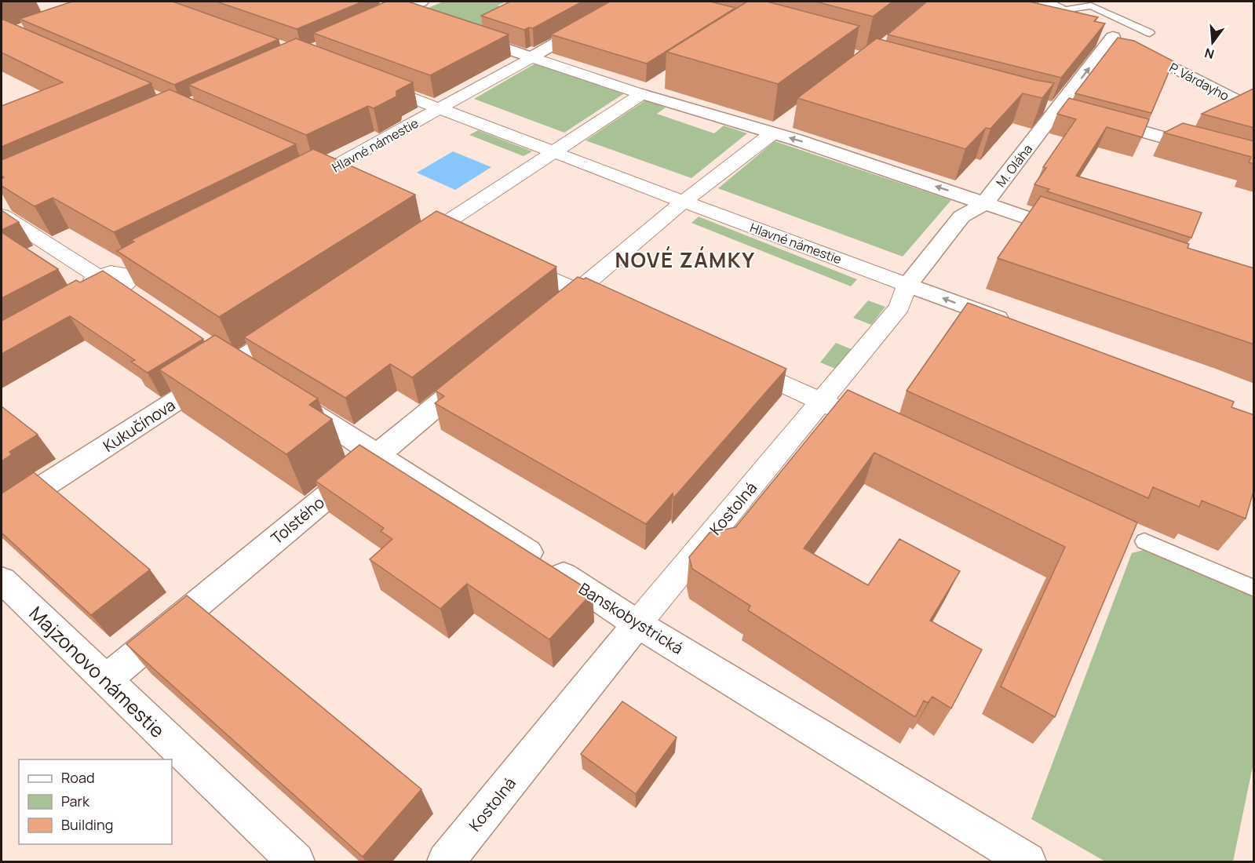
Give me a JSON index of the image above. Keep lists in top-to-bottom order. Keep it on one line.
{"streets":{"street":["P. Várdayho","Hlavné námestie","M. Oláha","Kukučínova","Kostolná","Tolstého","Banskobystrická","Majzonovo námestie"]},"crossings":[["P. Várdayho","M. Oláha"],["Hlavné námestie","M. Oláha"],["Hlavné námestie","Kostolná"],["M. Oláha","Kostolná"],["Kostolná","Banskobystrická"],["Tolstého","Banskobystrická"],["Tolstého","Majzonovo námestie"]],"districts":["NOVÉ ZÁMKY"],"legend":["Road","Park","Building"],"north":"bottom"}
